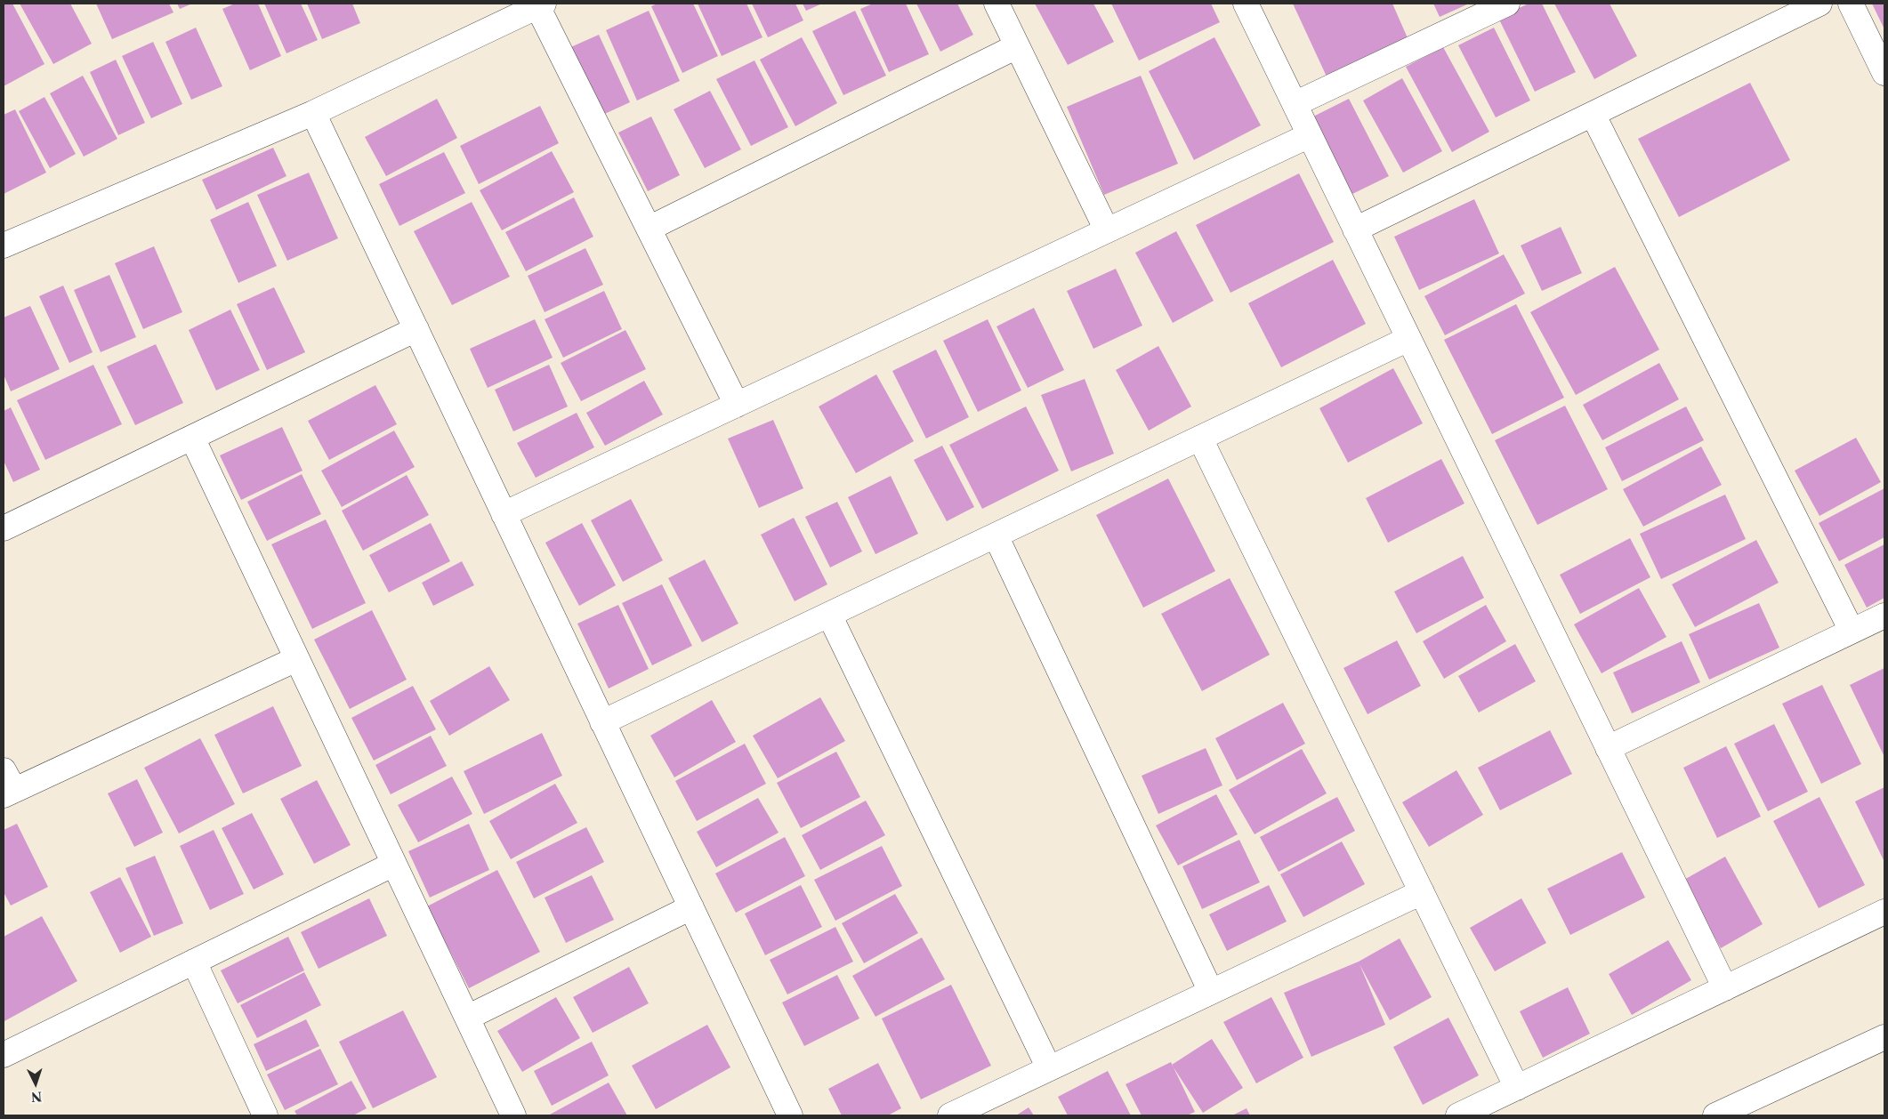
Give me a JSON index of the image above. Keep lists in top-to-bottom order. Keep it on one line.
{"north":"bottom"}
